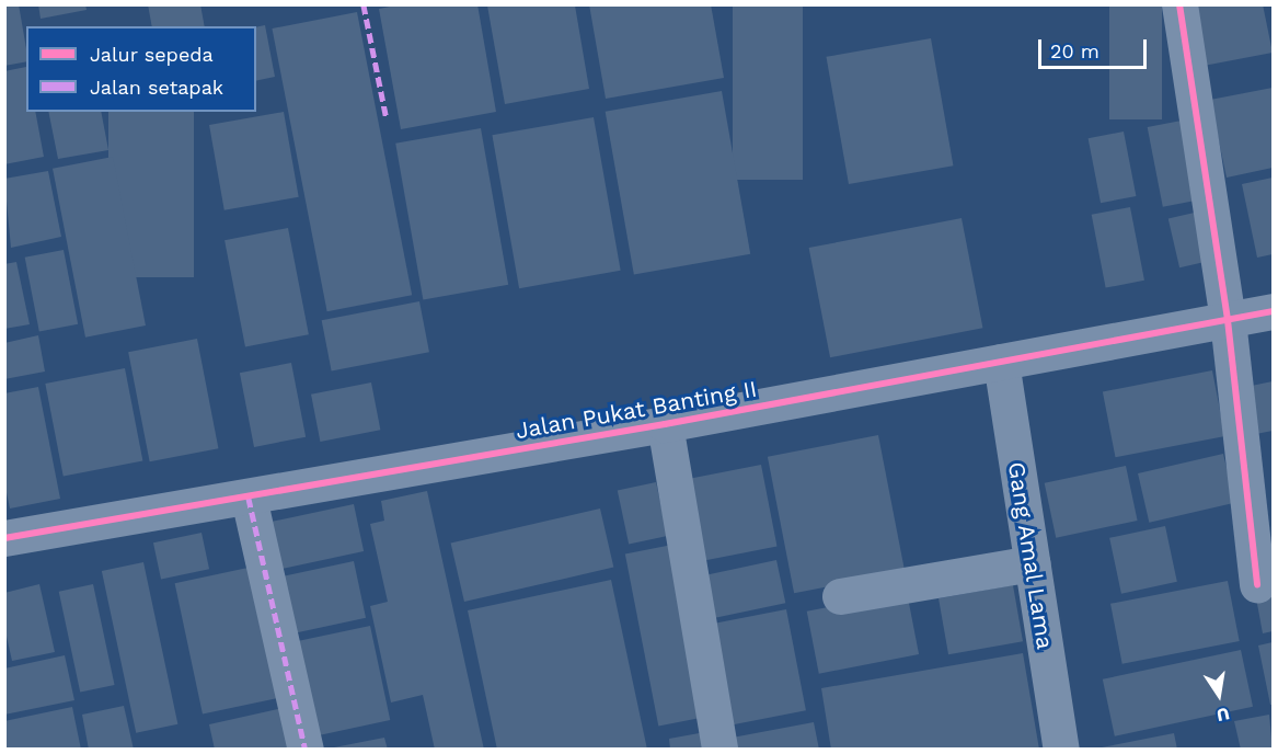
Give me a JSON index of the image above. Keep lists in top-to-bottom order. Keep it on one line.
{"streets":{"street":["Jalan Pukat Banting II","Gang Amal Lama"]},"crossings":[["Jalan Pukat Banting II","Gang Amal Lama"]],"legend":["Jalur sepeda","Jalan setapak"],"scale_bar":"20 m","north":"bottom"}
